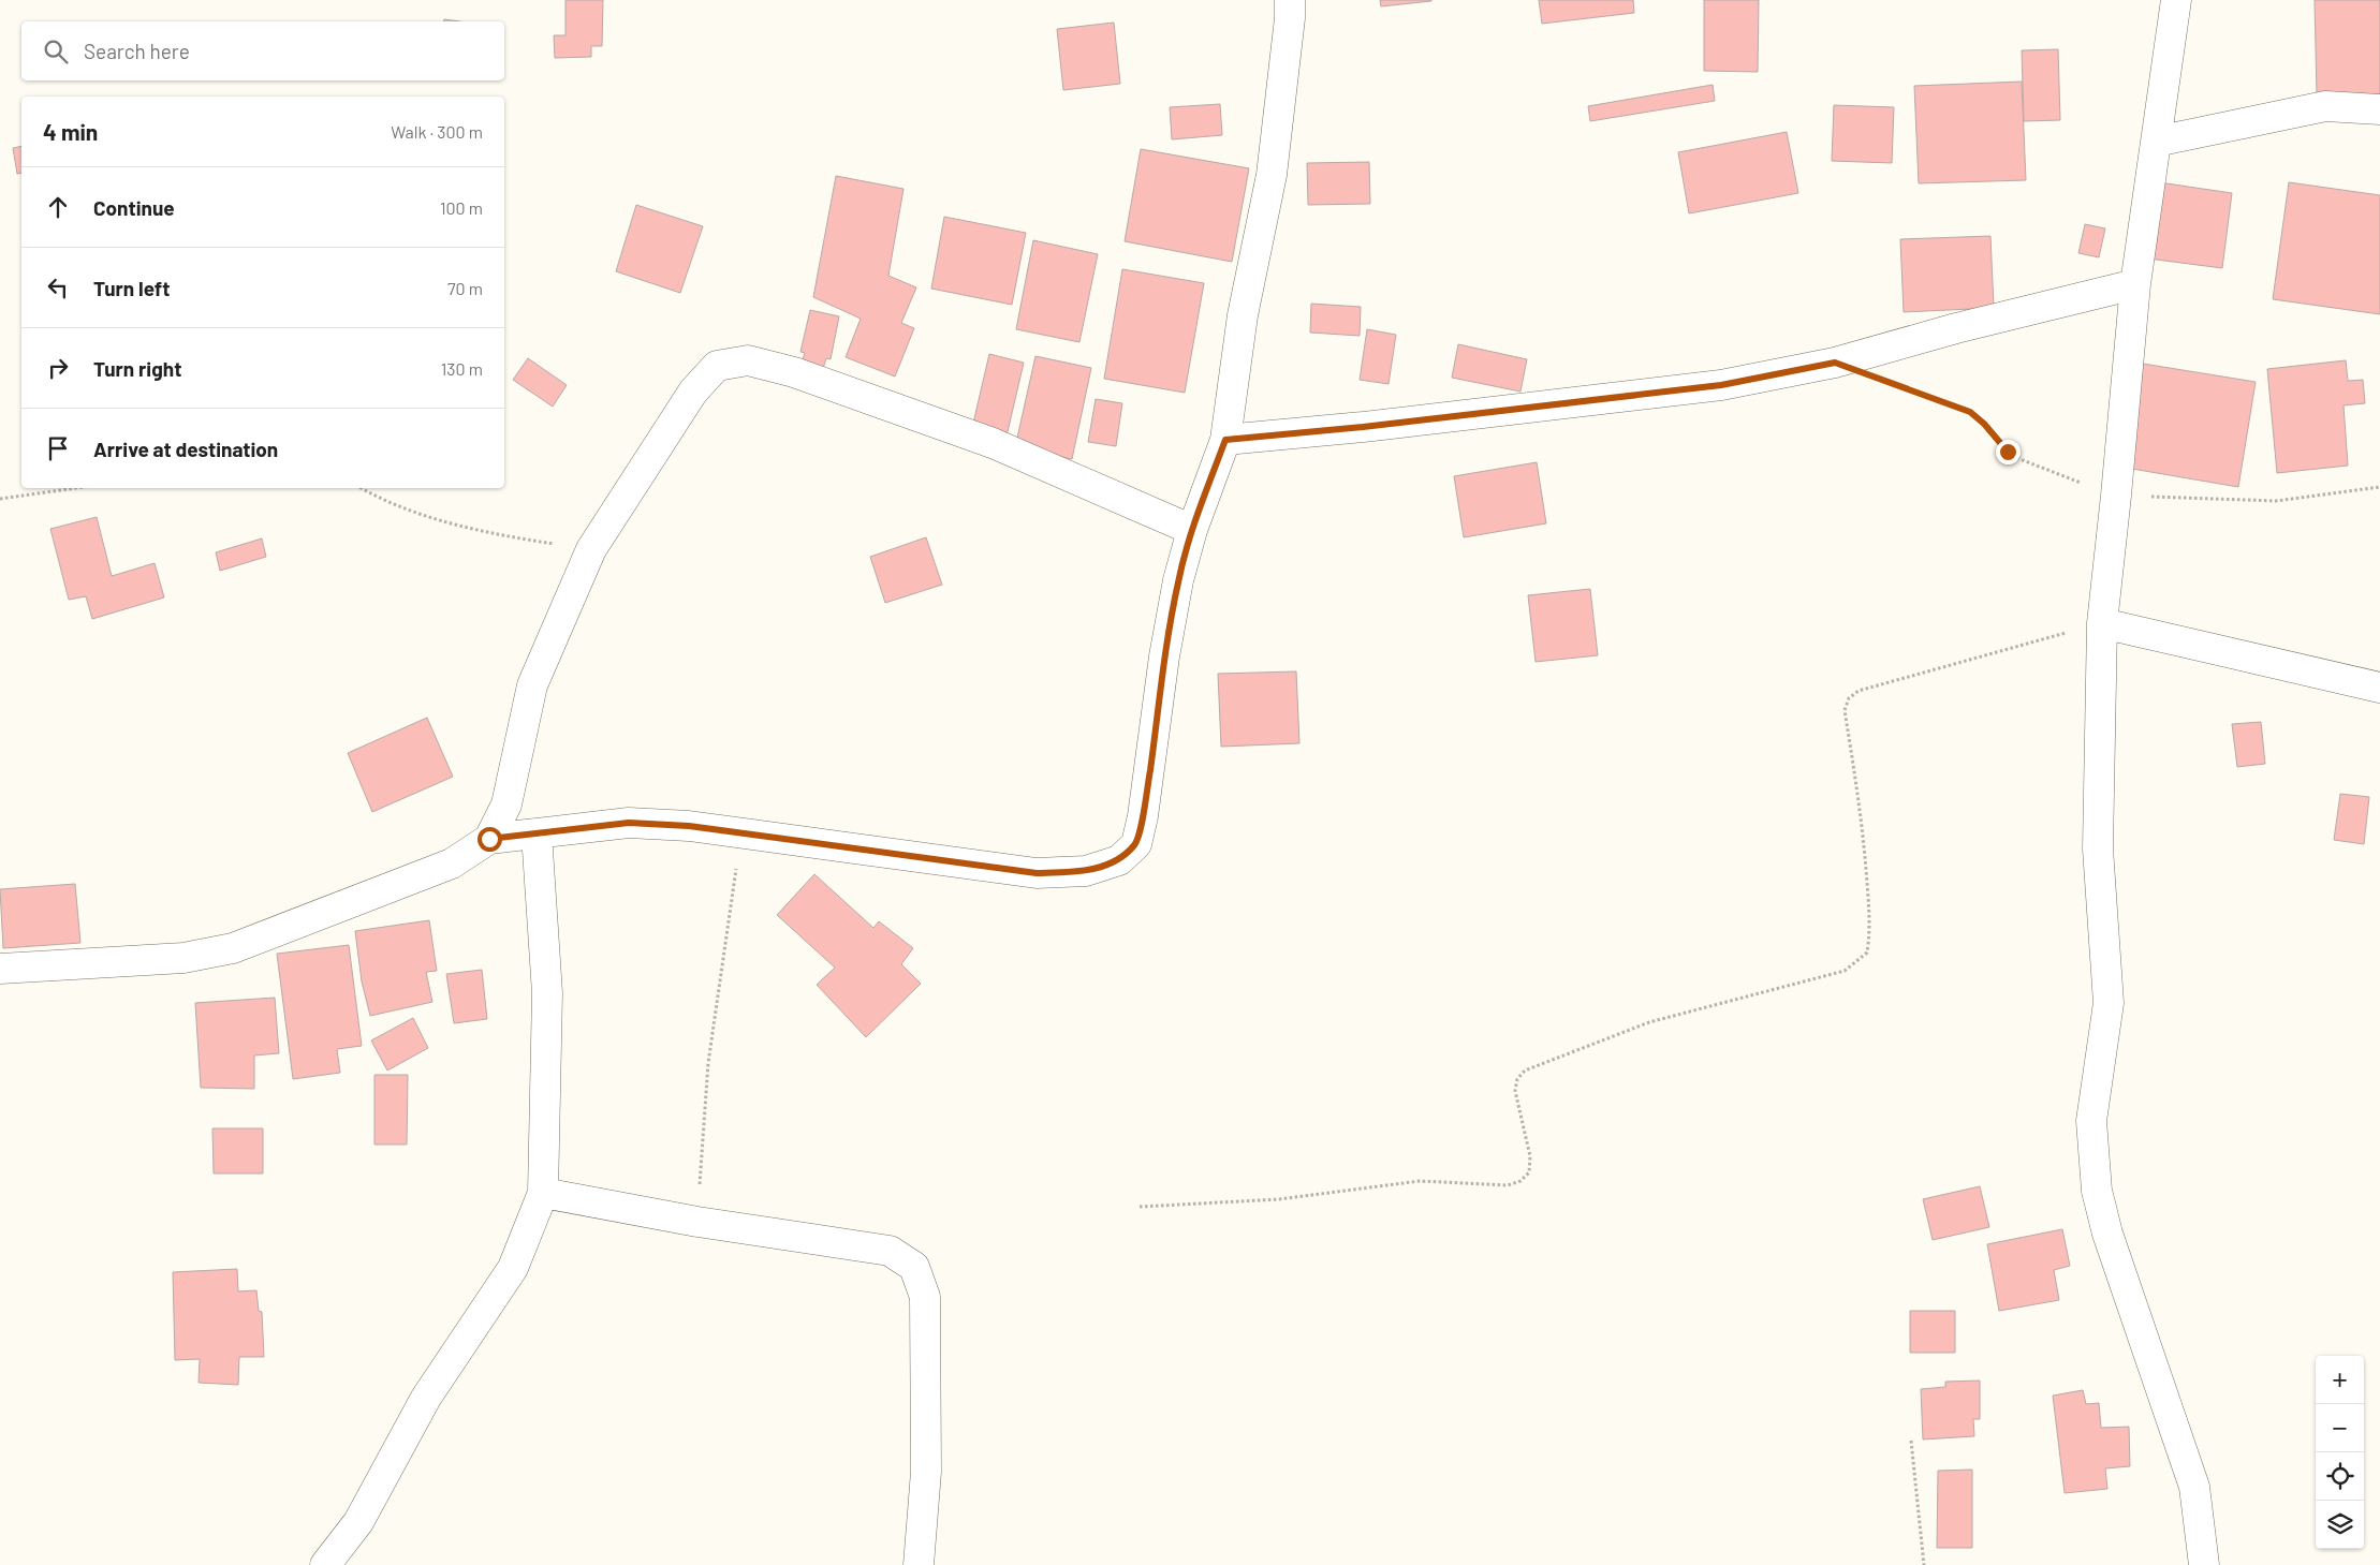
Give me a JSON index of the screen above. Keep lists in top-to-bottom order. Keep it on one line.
{"page":{"search":"Search here","heading":["4 min","Walk · 300 m"],"list":[["Continue","100 m"],["Turn left","70 m"],["Turn right","130 m"],"Arrive at destination"],"map_buttons":["+","−"]}}
